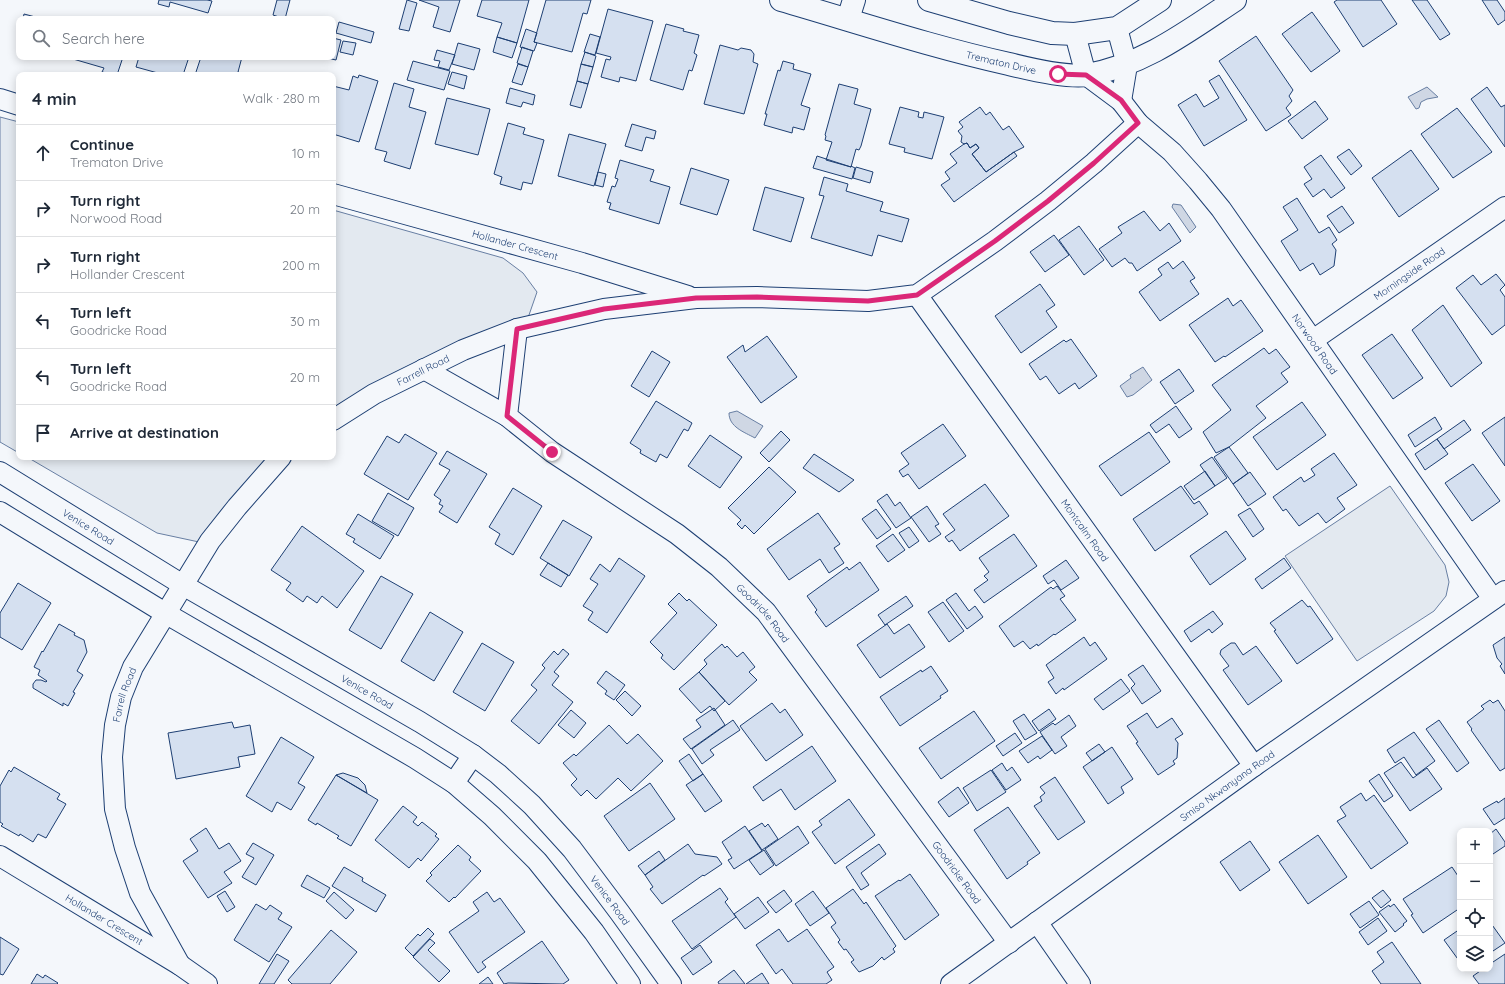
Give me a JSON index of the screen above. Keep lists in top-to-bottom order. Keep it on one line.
{"streets":{"street":["Trematon Drive","Hollander Crescent","Morningside Road","Norwood Road","Farrell Road","Venice Road","Montcalm Road","Goodricke Road","Smiso Nkwanyana Road"]},"crossings":[["Trematon Drive","Norwood Road"],["Hollander Crescent","Norwood Road"],["Hollander Crescent","Farrell Road"],["Hollander Crescent","Montcalm Road"],["Morningside Road","Norwood Road"],["Norwood Road","Smiso Nkwanyana Road"],["Farrell Road","Venice Road"],["Farrell Road","Goodricke Road"],["Montcalm Road","Smiso Nkwanyana Road"],["Goodricke Road","Smiso Nkwanyana Road"]],"page":{"search":"Search here","heading":["4 min","Walk · 280 m"],"list":[["Continue","Trematon Drive","10 m"],["Turn right","Norwood Road","20 m"],["Turn right","Hollander Crescent","200 m"],["Turn left","Goodricke Road","30 m"],["Turn left","Goodricke Road","20 m"],"Arrive at destination"],"map_buttons":["+","−"]}}
